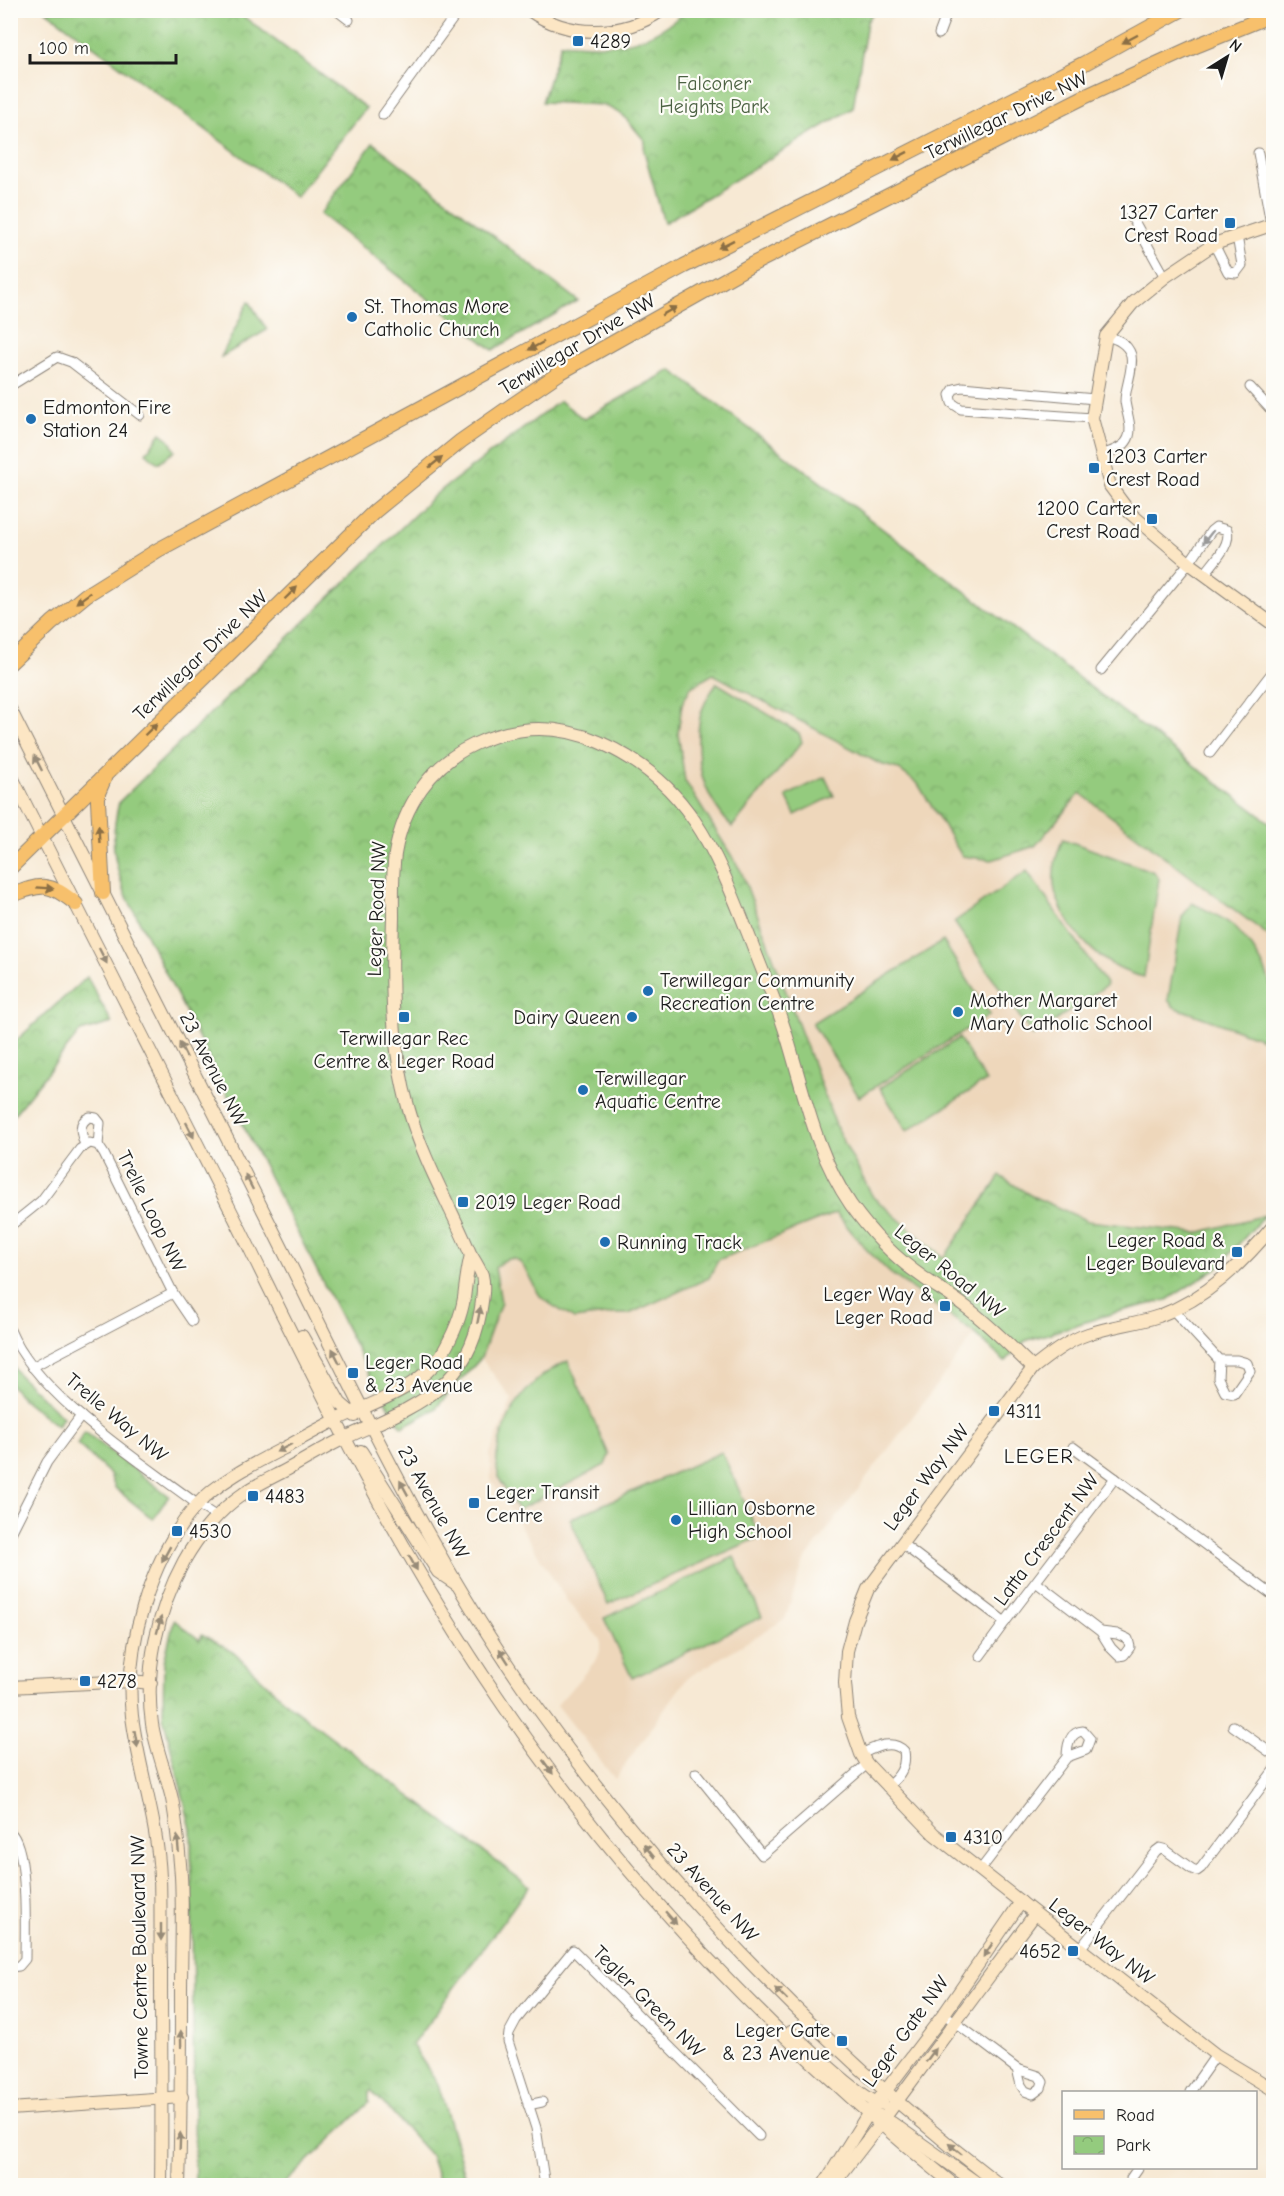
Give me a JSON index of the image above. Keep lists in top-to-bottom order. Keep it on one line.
{"streets":{"main road":["Terwillegar Drive NW"],"street":["Leger Road NW","23 Avenue NW","Trelle Loop NW","Trelle Way NW","Leger Way NW","Latta Crescent NW","Towne Centre Boulevard NW","Tegler Green NW","Leger Gate NW"]},"crossings":[["Terwillegar Drive NW","23 Avenue NW"],["Leger Road NW","23 Avenue NW"],["Leger Road NW","Leger Way NW"],["Leger Road NW","Towne Centre Boulevard NW"],["23 Avenue NW","Towne Centre Boulevard NW"],["23 Avenue NW","Leger Gate NW"],["Trelle Loop NW","Trelle Way NW"],["Trelle Way NW","Towne Centre Boulevard NW"],["Leger Way NW","Latta Crescent NW"],["Leger Way NW","Leger Gate NW"]],"districts":["LEGER"],"parks":["Falconer Heights Park"],"places":{"transit":["4289","1327 Carter Crest Road","1203 Carter Crest Road","1200 Carter Crest Road","Terwillegar Rec Centre & Leger Road","2019 Leger Road","Leger Road & Leger Boulevard","Leger Way & Leger Road","Leger Road & 23 Avenue","4311","4483","Leger Transit Centre","4530","4278","4310","4652","Leger Gate & 23 Avenue"],"other":["St. Thomas More Catholic Church","Edmonton Fire Station 24","Terwillegar Community Recreation Centre","Mother Margaret Mary Catholic School","Dairy Queen","Terwillegar Aquatic Centre","Running Track","Lillian Osborne High School"]},"legend":["Road","Park"],"scale_bar":"100 m","north":"top right"}
